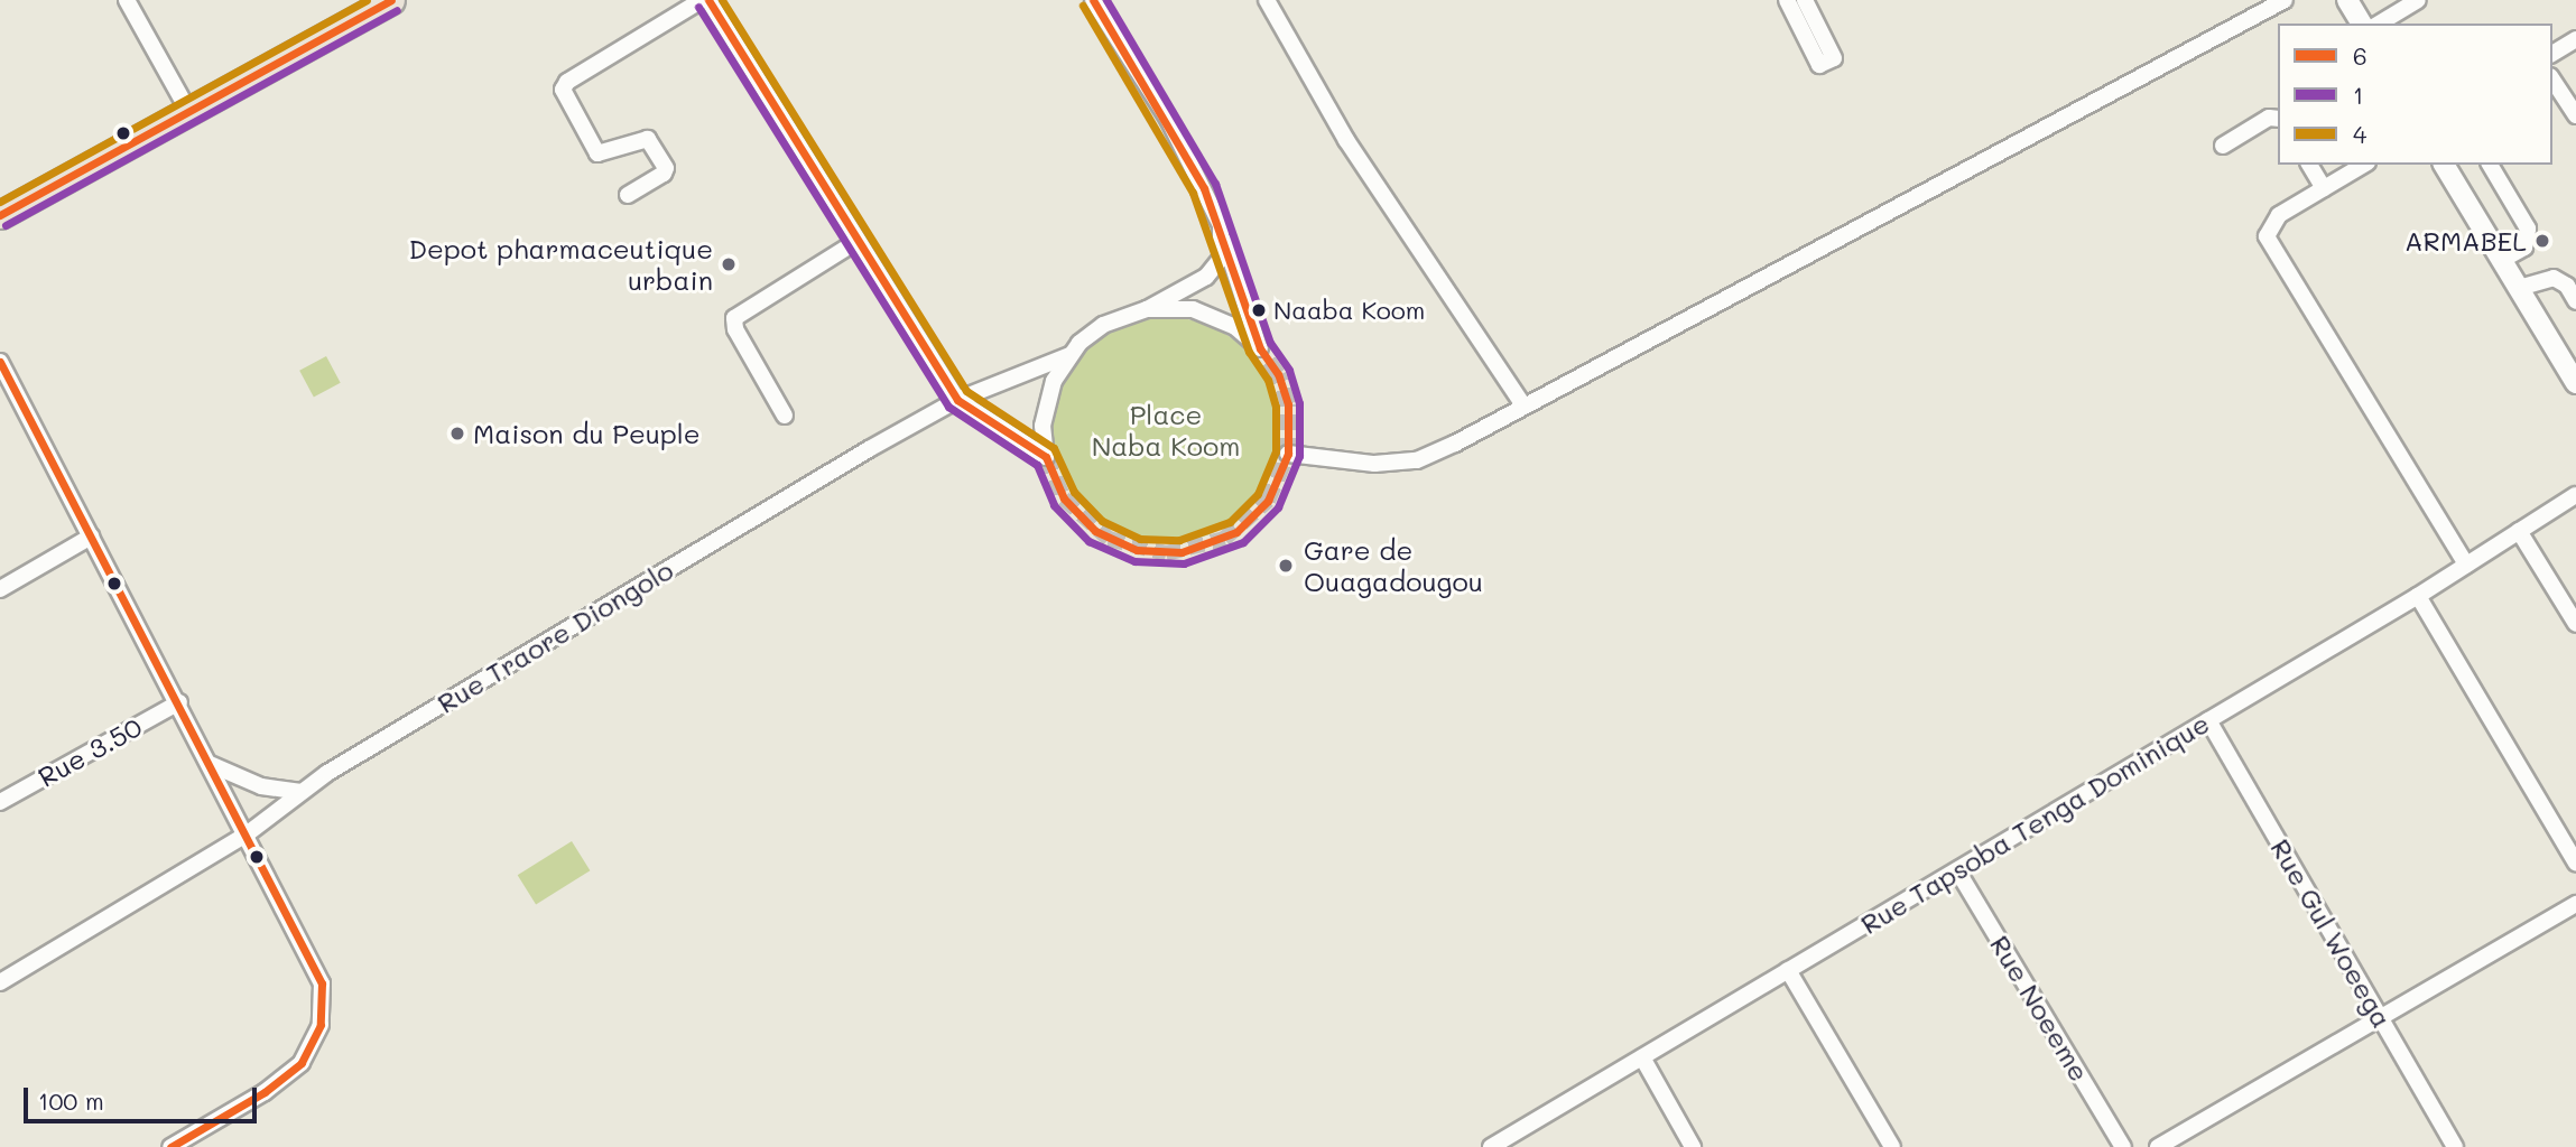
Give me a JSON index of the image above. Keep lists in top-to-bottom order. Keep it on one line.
{"streets":{"street":["Rue Traore Diongolo","Rue 3.50","Rue Tapsoba Tenga Dominique","Rue Gul Woeega","Rue Noeeme"]},"crossings":[["Rue Tapsoba Tenga Dominique","Rue Gul Woeega"],["Rue Tapsoba Tenga Dominique","Rue Noeeme"]],"parks":["Place Naba Koom"],"places":["ARMABEL","Depot pharmaceutique urbain","Naaba Koom","Maison du Peuple","Gare de Ouagadougou"],"lines":["transit line 6","transit line 1","transit line 4"],"legend":["6","1","4"],"scale_bar":"100 m"}
